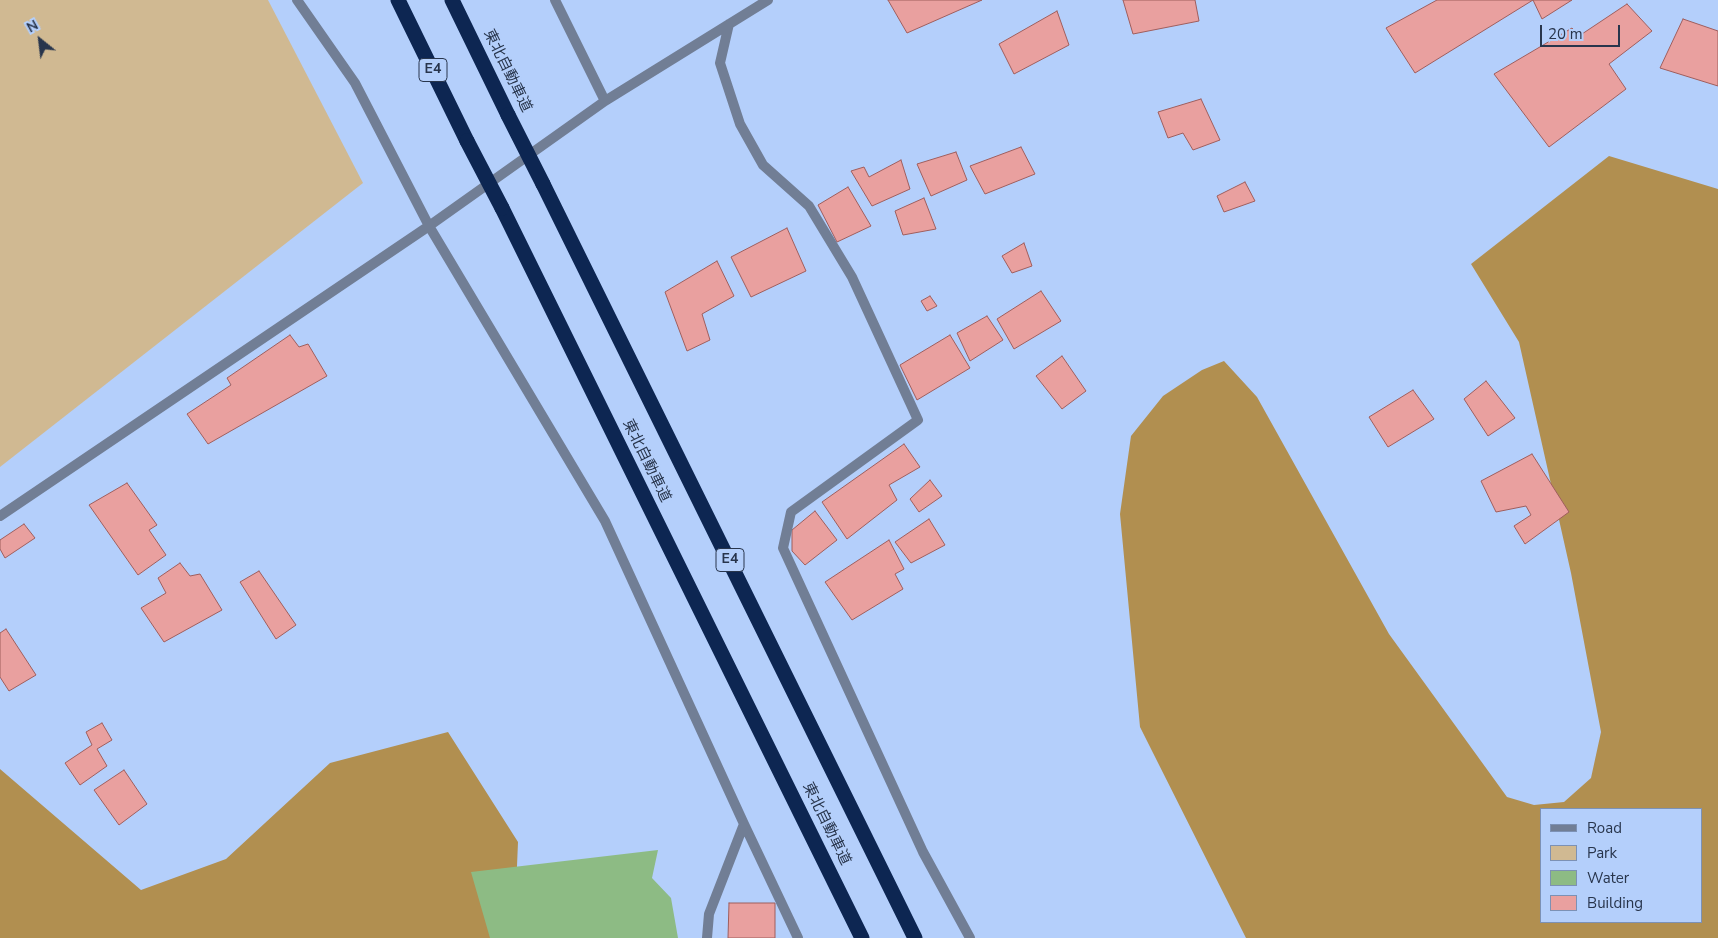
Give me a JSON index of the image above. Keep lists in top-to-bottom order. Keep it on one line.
{"streets":{"highway":["E4","東北自動車道"]},"legend":["Road","Park","Water","Building"],"scale_bar":"20 m","north":"top left"}
